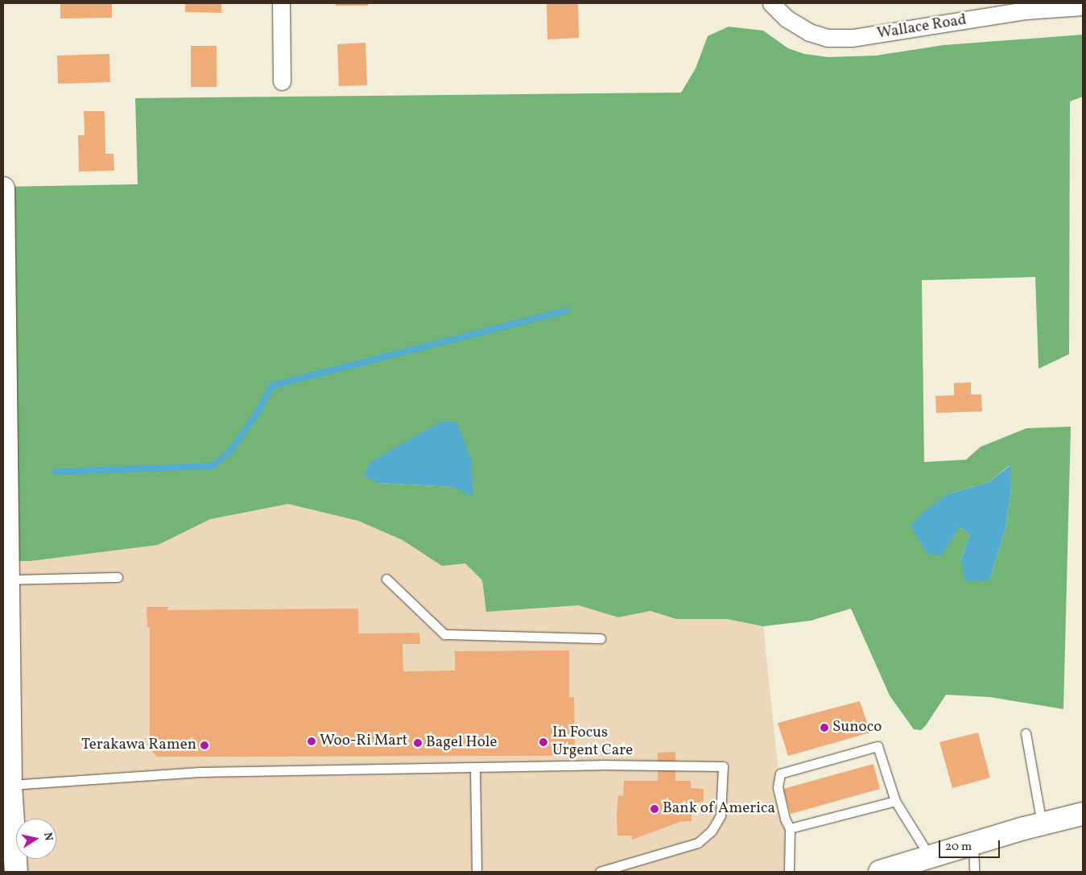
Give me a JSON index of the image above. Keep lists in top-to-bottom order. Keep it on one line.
{"streets":{"street":["Wallace Road"]},"places":["Sunoco","Woo-Ri Mart","In Focus Urgent Care","Bagel Hole","Terakawa Ramen","Bank of America"],"scale_bar":"20 m","north":"right"}
